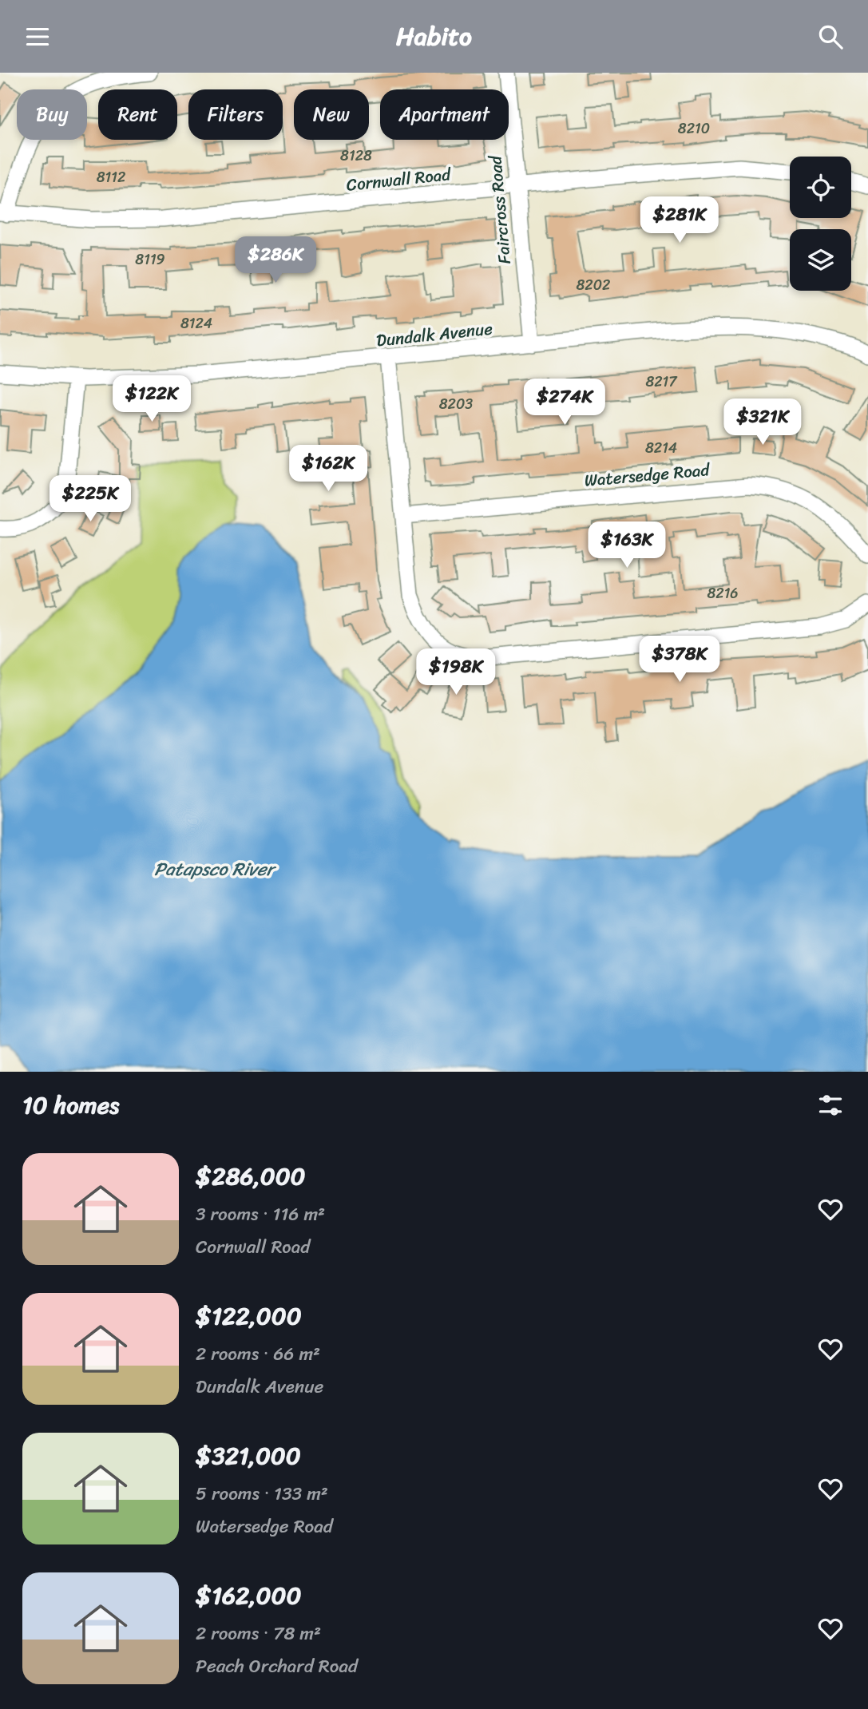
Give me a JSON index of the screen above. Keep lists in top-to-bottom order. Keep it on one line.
{"streets":{"street":["Cornwall Road","Faircross Road","Dundalk Avenue","Watersedge Road"]},"crossings":[["Cornwall Road","Faircross Road"],["Faircross Road","Dundalk Avenue"]],"water":["Patapsco River"],"house_numbers":["8210","8128","8112","8119","8202","8124","8217","8203","8214","8216"],"page":{"header":"Habito","chip":["Buy","Rent","Filters","New","Apartment"],"price":["$281K","$286K","$122K","$274K","$321K","$162K","$225K","$163K","$378K","$198K"],"heading":"10 homes","list":[{"name":"$286,000","note":"3 rooms · 116 m² · Cornwall Road"},{"name":"$122,000","note":"2 rooms · 66 m² · Dundalk Avenue"},{"name":"$321,000","note":"5 rooms · 133 m² · Watersedge Road"},{"name":"$162,000","note":"2 rooms · 78 m² · Peach Orchard Road"}]}}
